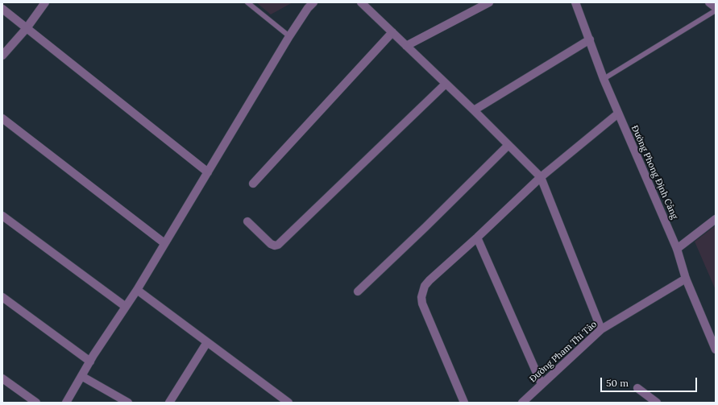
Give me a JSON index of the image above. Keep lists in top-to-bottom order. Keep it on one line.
{"streets":{"street":["Đường Phong Định Cảng","Đường Pham Thi Tảo"]},"crossings":[["Đường Phong Định Cảng","Đường Pham Thi Tảo"]],"scale_bar":"50 m"}
